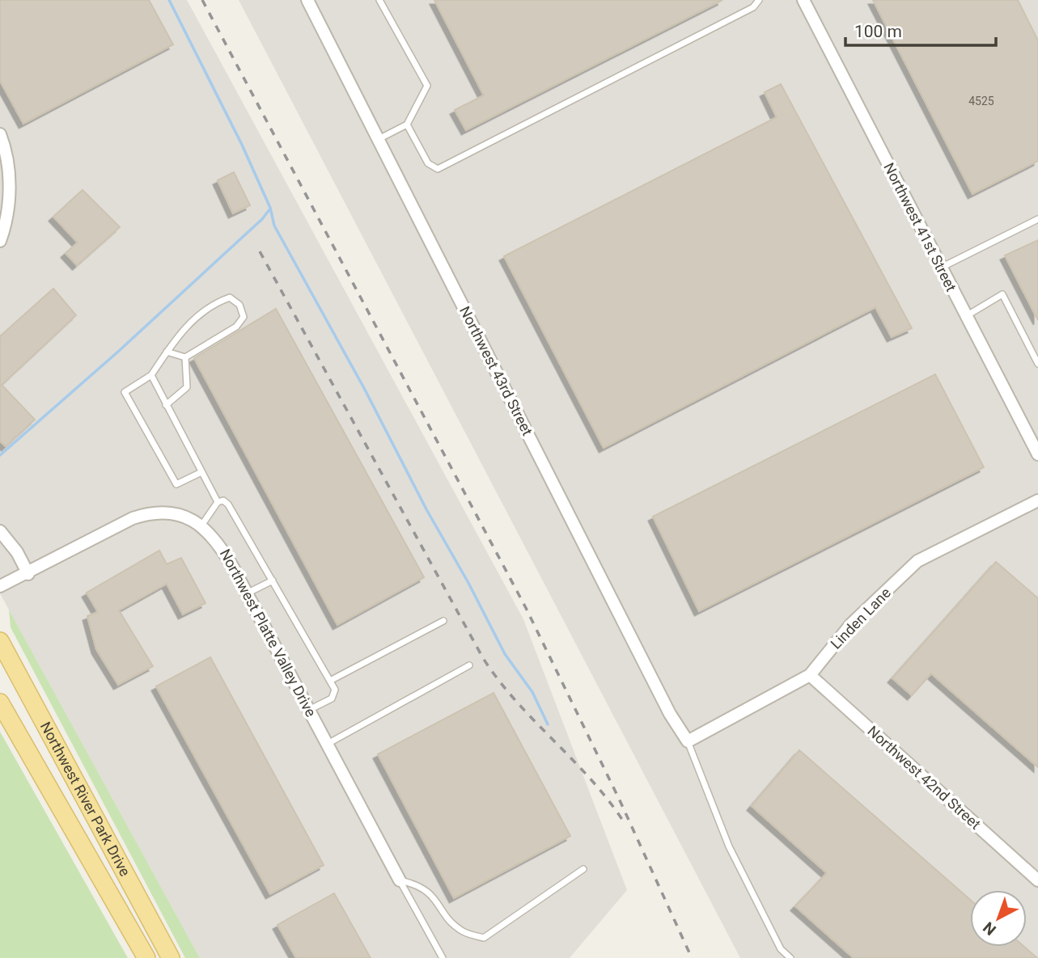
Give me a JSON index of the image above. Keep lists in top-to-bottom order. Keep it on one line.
{"streets":{"main road":["Northwest River Park Drive"],"street":["Northwest 41st Street","Northwest 43rd Street","Linden Lane","Northwest Platte Valley Drive","Northwest 42nd Street"]},"crossings":[["Northwest 43rd Street","Linden Lane"],["Linden Lane","Northwest 42nd Street"]],"house_numbers":["4525"],"scale_bar":"100 m","north":"bottom left"}
